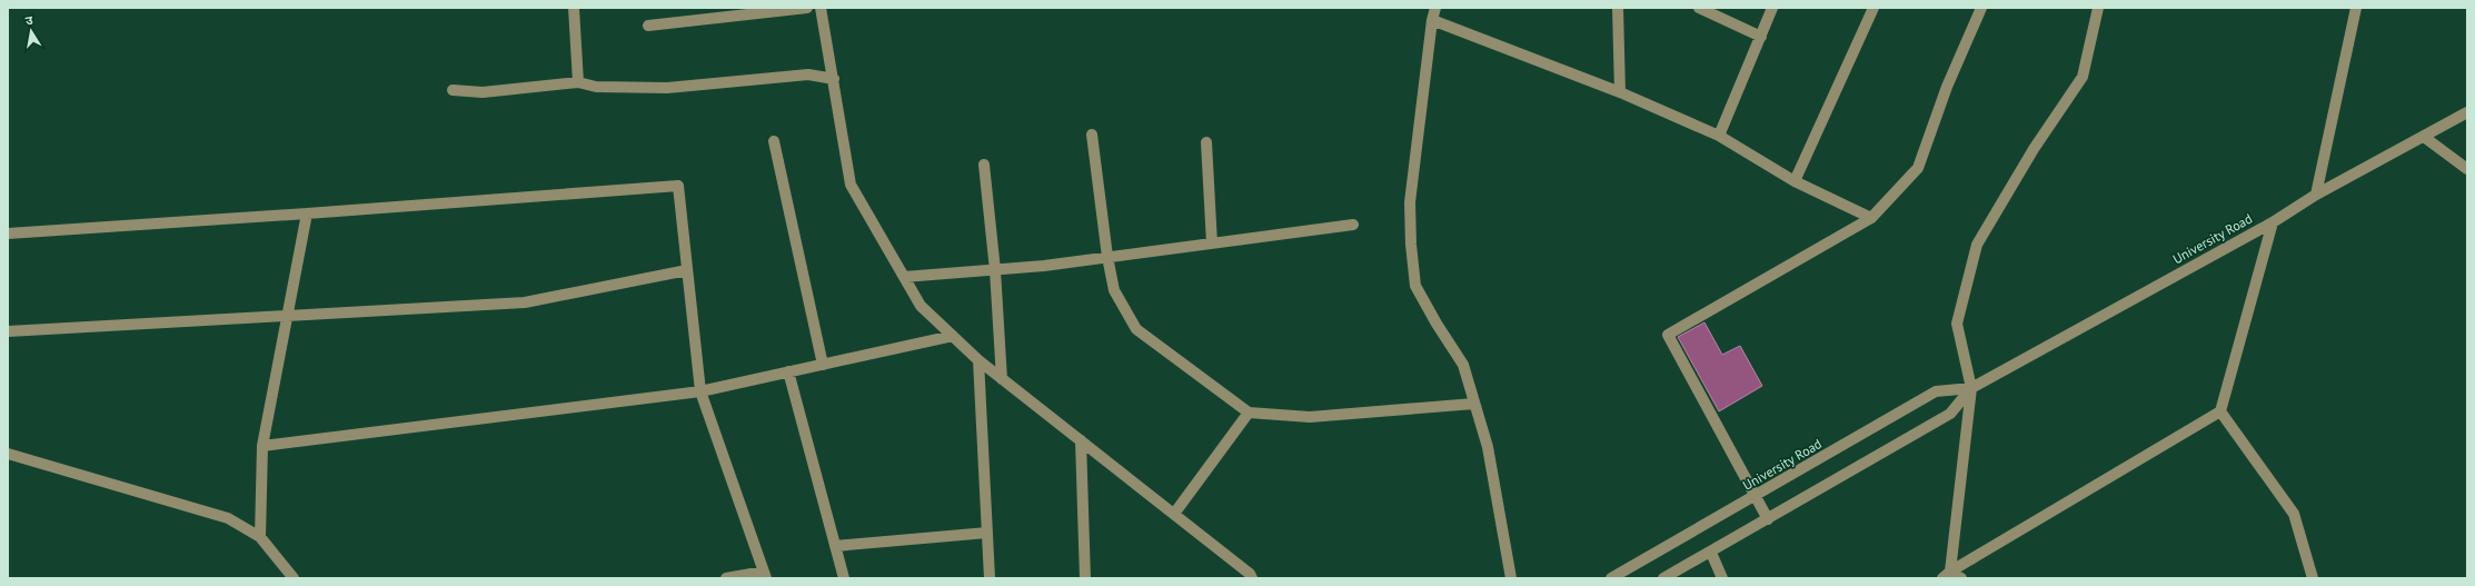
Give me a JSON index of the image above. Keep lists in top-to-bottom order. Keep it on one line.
{"streets":{"street":["University Road"]},"north":"top"}
